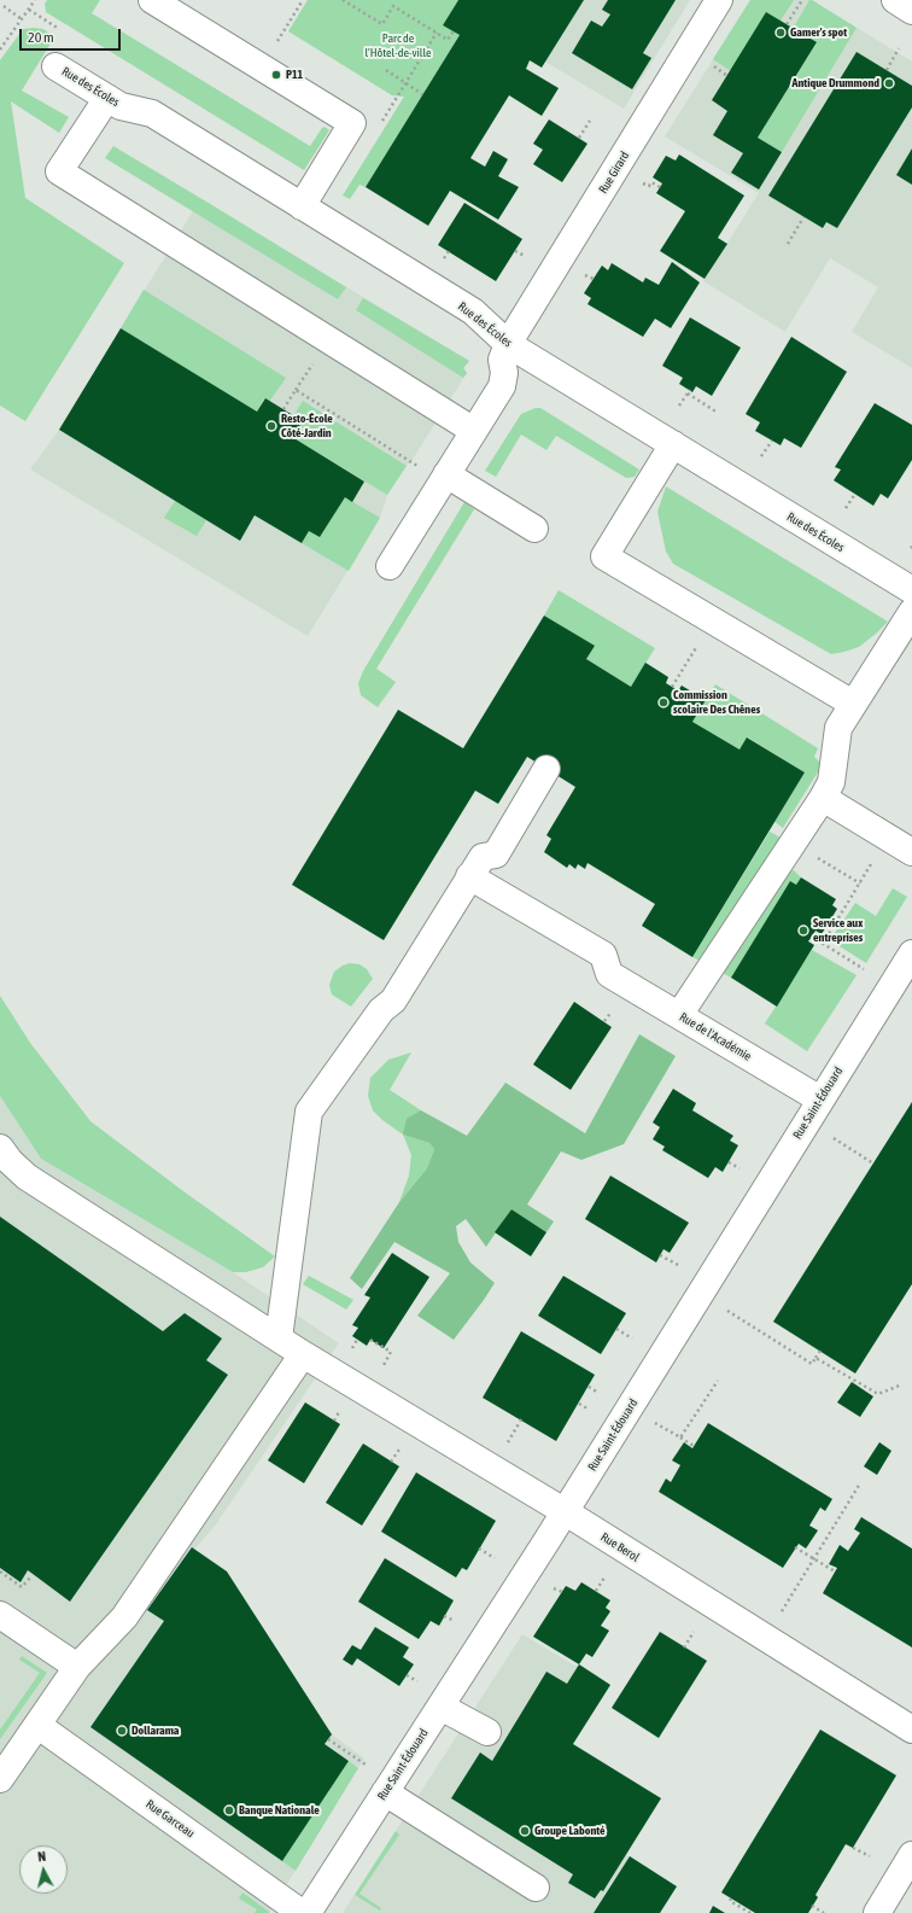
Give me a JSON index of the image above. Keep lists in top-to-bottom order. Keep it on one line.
{"streets":{"street":["Rue des Écoles","Rue Girard","Rue de l'Académie","Rue Saint-Édouard","Rue Berol","Rue Garceau"]},"crossings":[["Rue des Écoles","Rue Girard"],["Rue de l'Académie","Rue Saint-Édouard"],["Rue Saint-Édouard","Rue Berol"]],"parks":["Parc de l'Hôtel-de-ville"],"places":["Gamer's spot","P11","Antique Drummond","Resto-École Côté-Jardin","Commission scolaire Des Chênes","Service aux entreprises","Dollarama","Banque Nationale","Groupe Labonté"],"scale_bar":"20 m","north":"top"}
